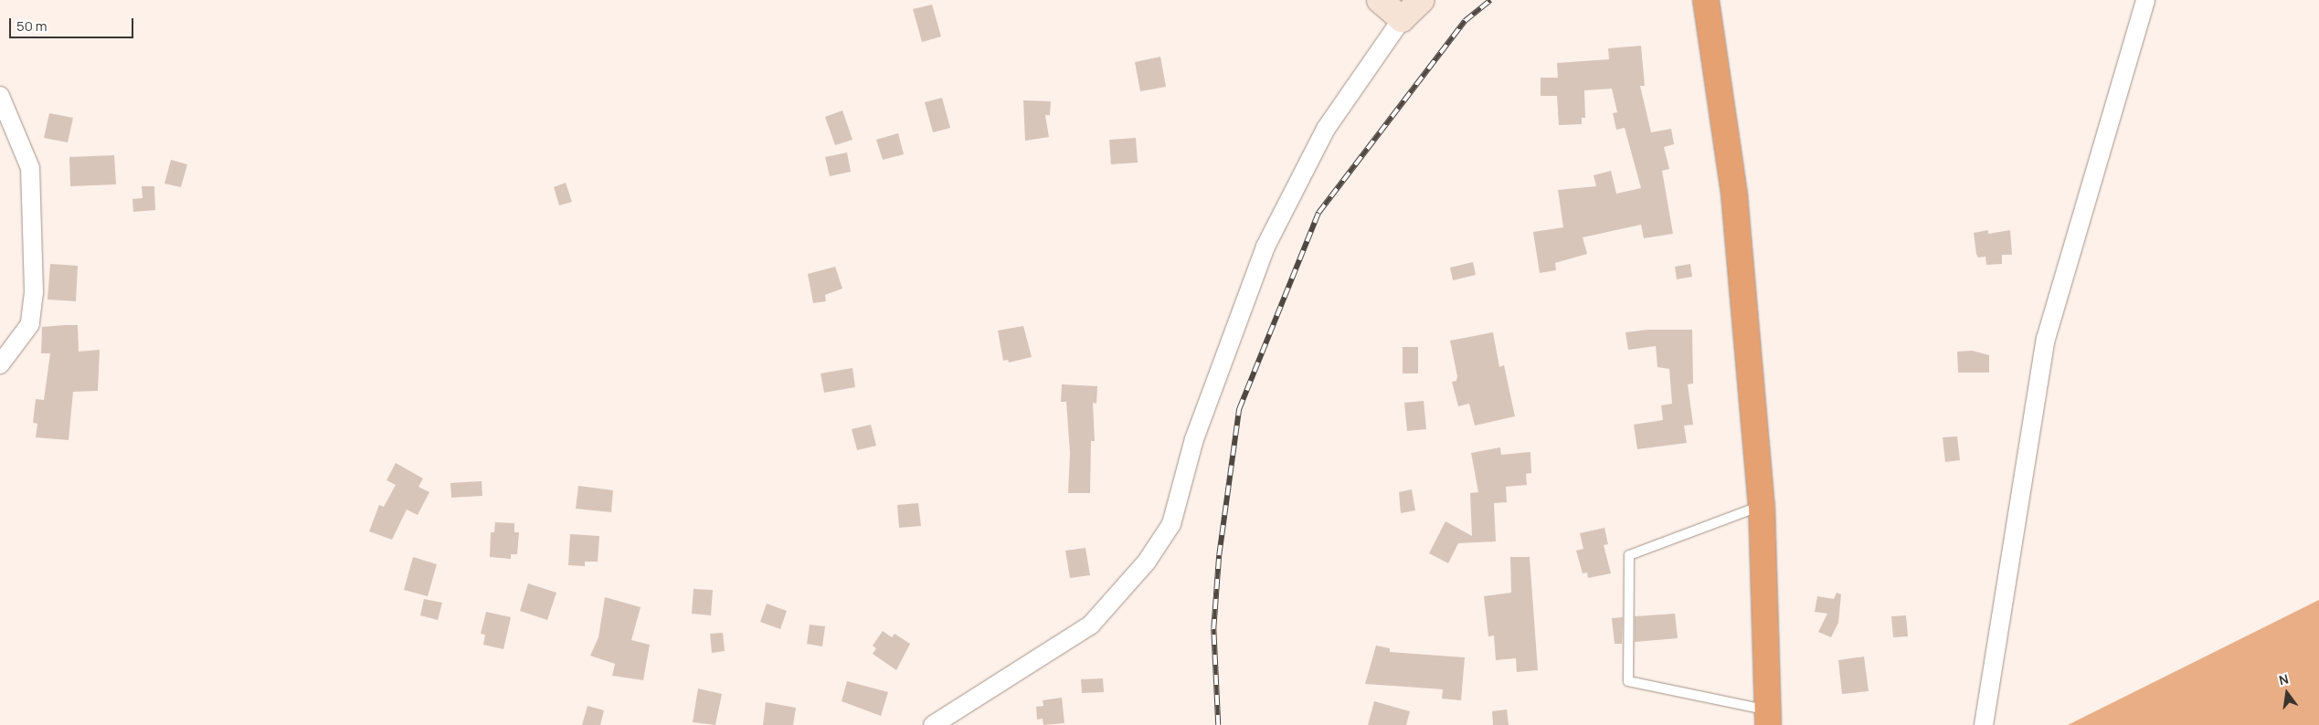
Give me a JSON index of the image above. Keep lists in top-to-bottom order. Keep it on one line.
{"scale_bar":"50 m","north":"top"}
